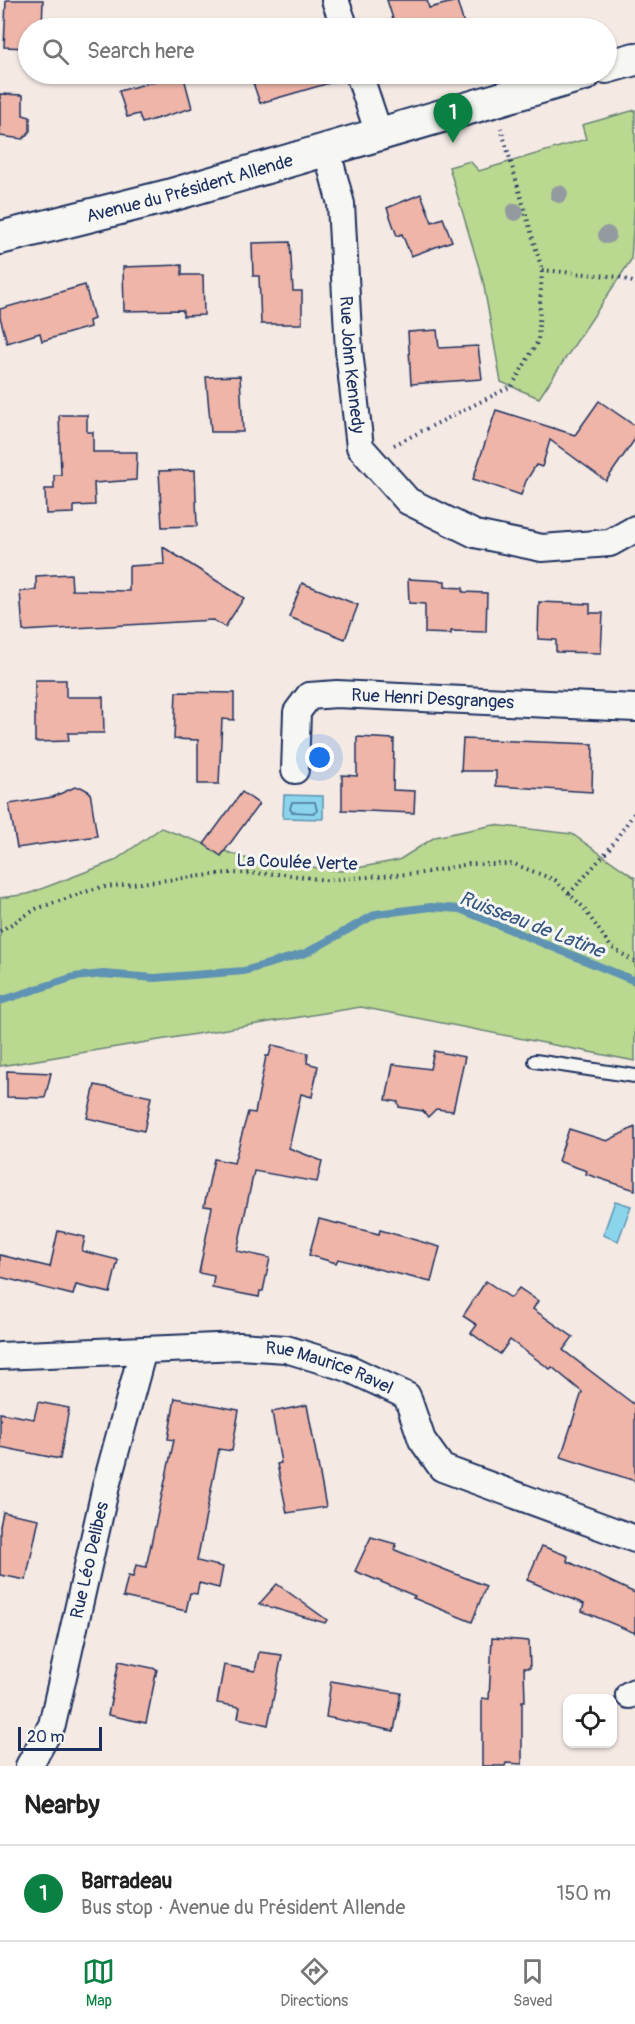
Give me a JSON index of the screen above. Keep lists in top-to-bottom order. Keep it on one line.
{"streets":{"street":["Avenue du Président Allende","Rue John Kennedy","Rue Henri Desgranges","Rue Maurice Ravel","Rue Léo Delibes"],"path":["La Coulée Verte"]},"crossings":[["Avenue du Président Allende","Rue John Kennedy"],["Rue Maurice Ravel","Rue Léo Delibes"]],"water":["Ruisseau de Latine"],"scale_bar":"20 m","page":{"search":"Search here","pins":"1","scale":"20 m","heading":"Nearby","list":[{"mark":"1","name":"Barradeau","note":"Bus stop · Avenue du Président Allende","value":"150 m"}],"nav":["Map","Directions","Saved"]}}
